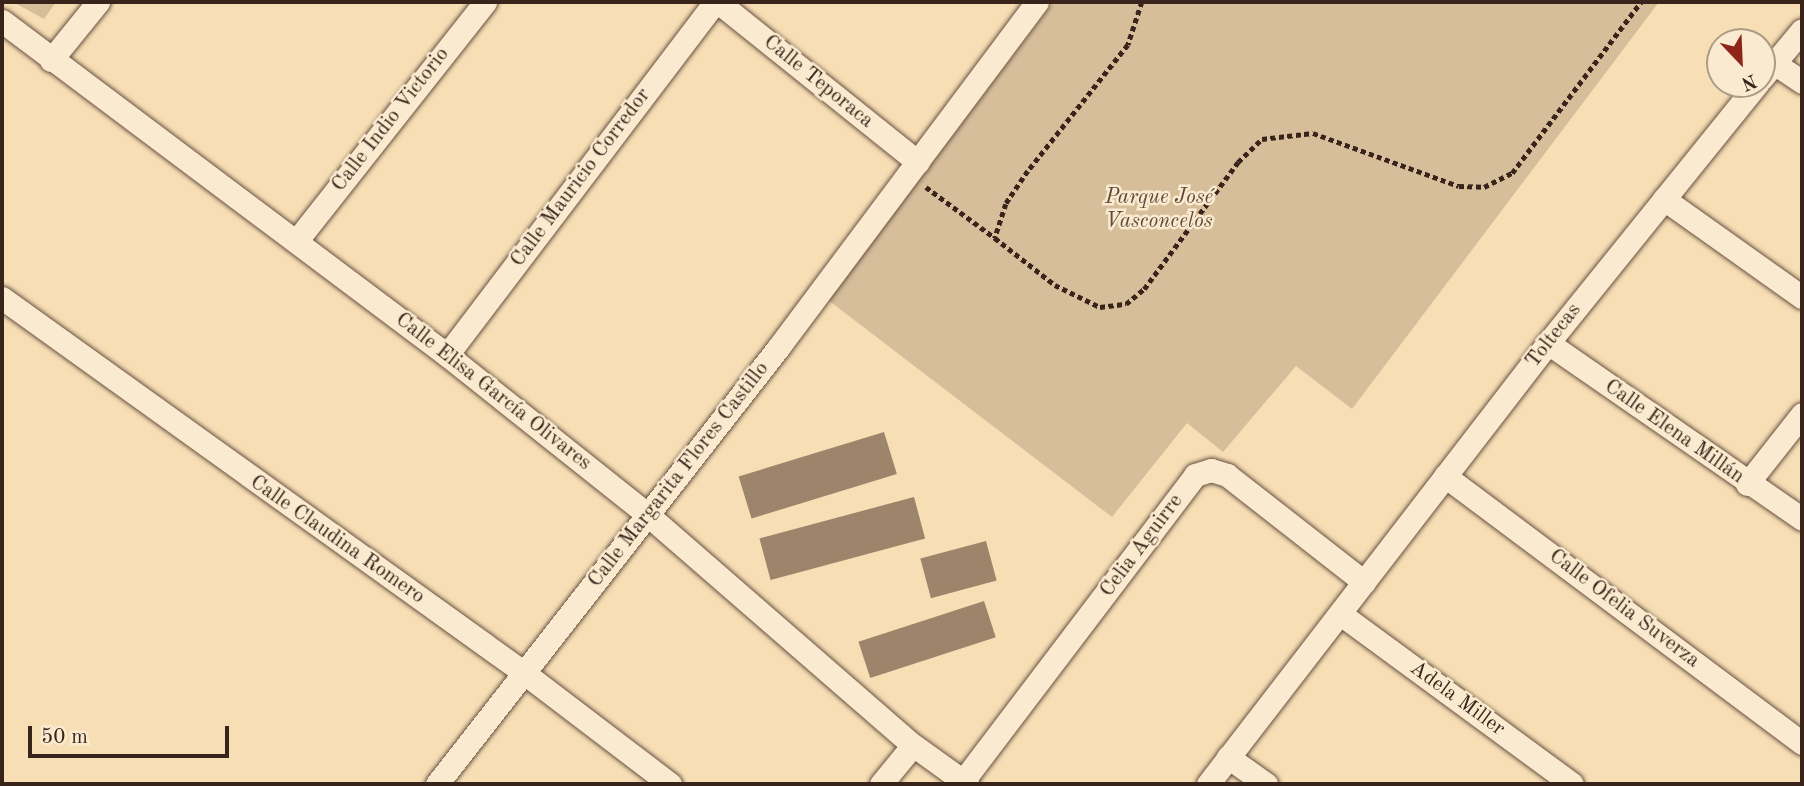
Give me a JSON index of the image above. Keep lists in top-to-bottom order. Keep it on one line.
{"streets":{"street":["Calle Teporaca","Calle Indio Victorio","Calle Mauricio Corredor","Toltecas","Calle Elisa García Olivares","Calle Elena Millán","Calle Margarita Flores Castillo","Calle Claudina Romero","Celia Aguirre","Calle Ofelia Suverza","Adela Miller"]},"crossings":[["Calle Teporaca","Calle Mauricio Corredor"],["Calle Teporaca","Calle Margarita Flores Castillo"],["Calle Indio Victorio","Calle Elisa García Olivares"],["Calle Mauricio Corredor","Calle Elisa García Olivares"],["Toltecas","Calle Elena Millán"],["Toltecas","Celia Aguirre"],["Toltecas","Calle Ofelia Suverza"],["Toltecas","Adela Miller"],["Calle Elisa García Olivares","Calle Margarita Flores Castillo"],["Calle Elisa García Olivares","Celia Aguirre"],["Calle Margarita Flores Castillo","Calle Claudina Romero"]],"parks":["Parque José Vasconcelos"],"scale_bar":"50 m","north":"bottom right"}
